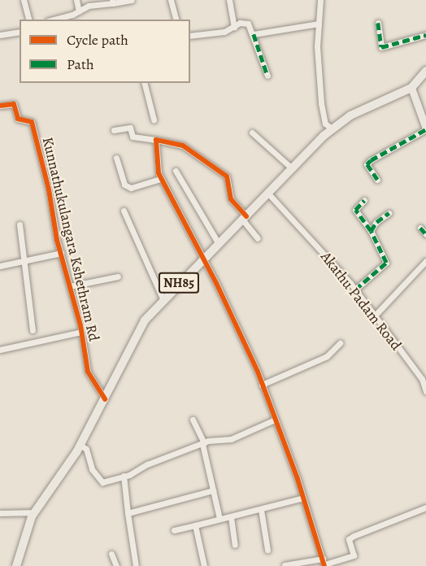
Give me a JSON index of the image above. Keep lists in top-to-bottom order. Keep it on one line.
{"streets":{"highway":["NH85"],"street":["Kunnathukulangara Kshethram Rd","Akathu Padam Road"]},"crossings":[["Kunnathukulangara Kshethram Rd","NH85"],["NH85","Akathu Padam Road"]],"legend":["Cycle path","Path"]}
